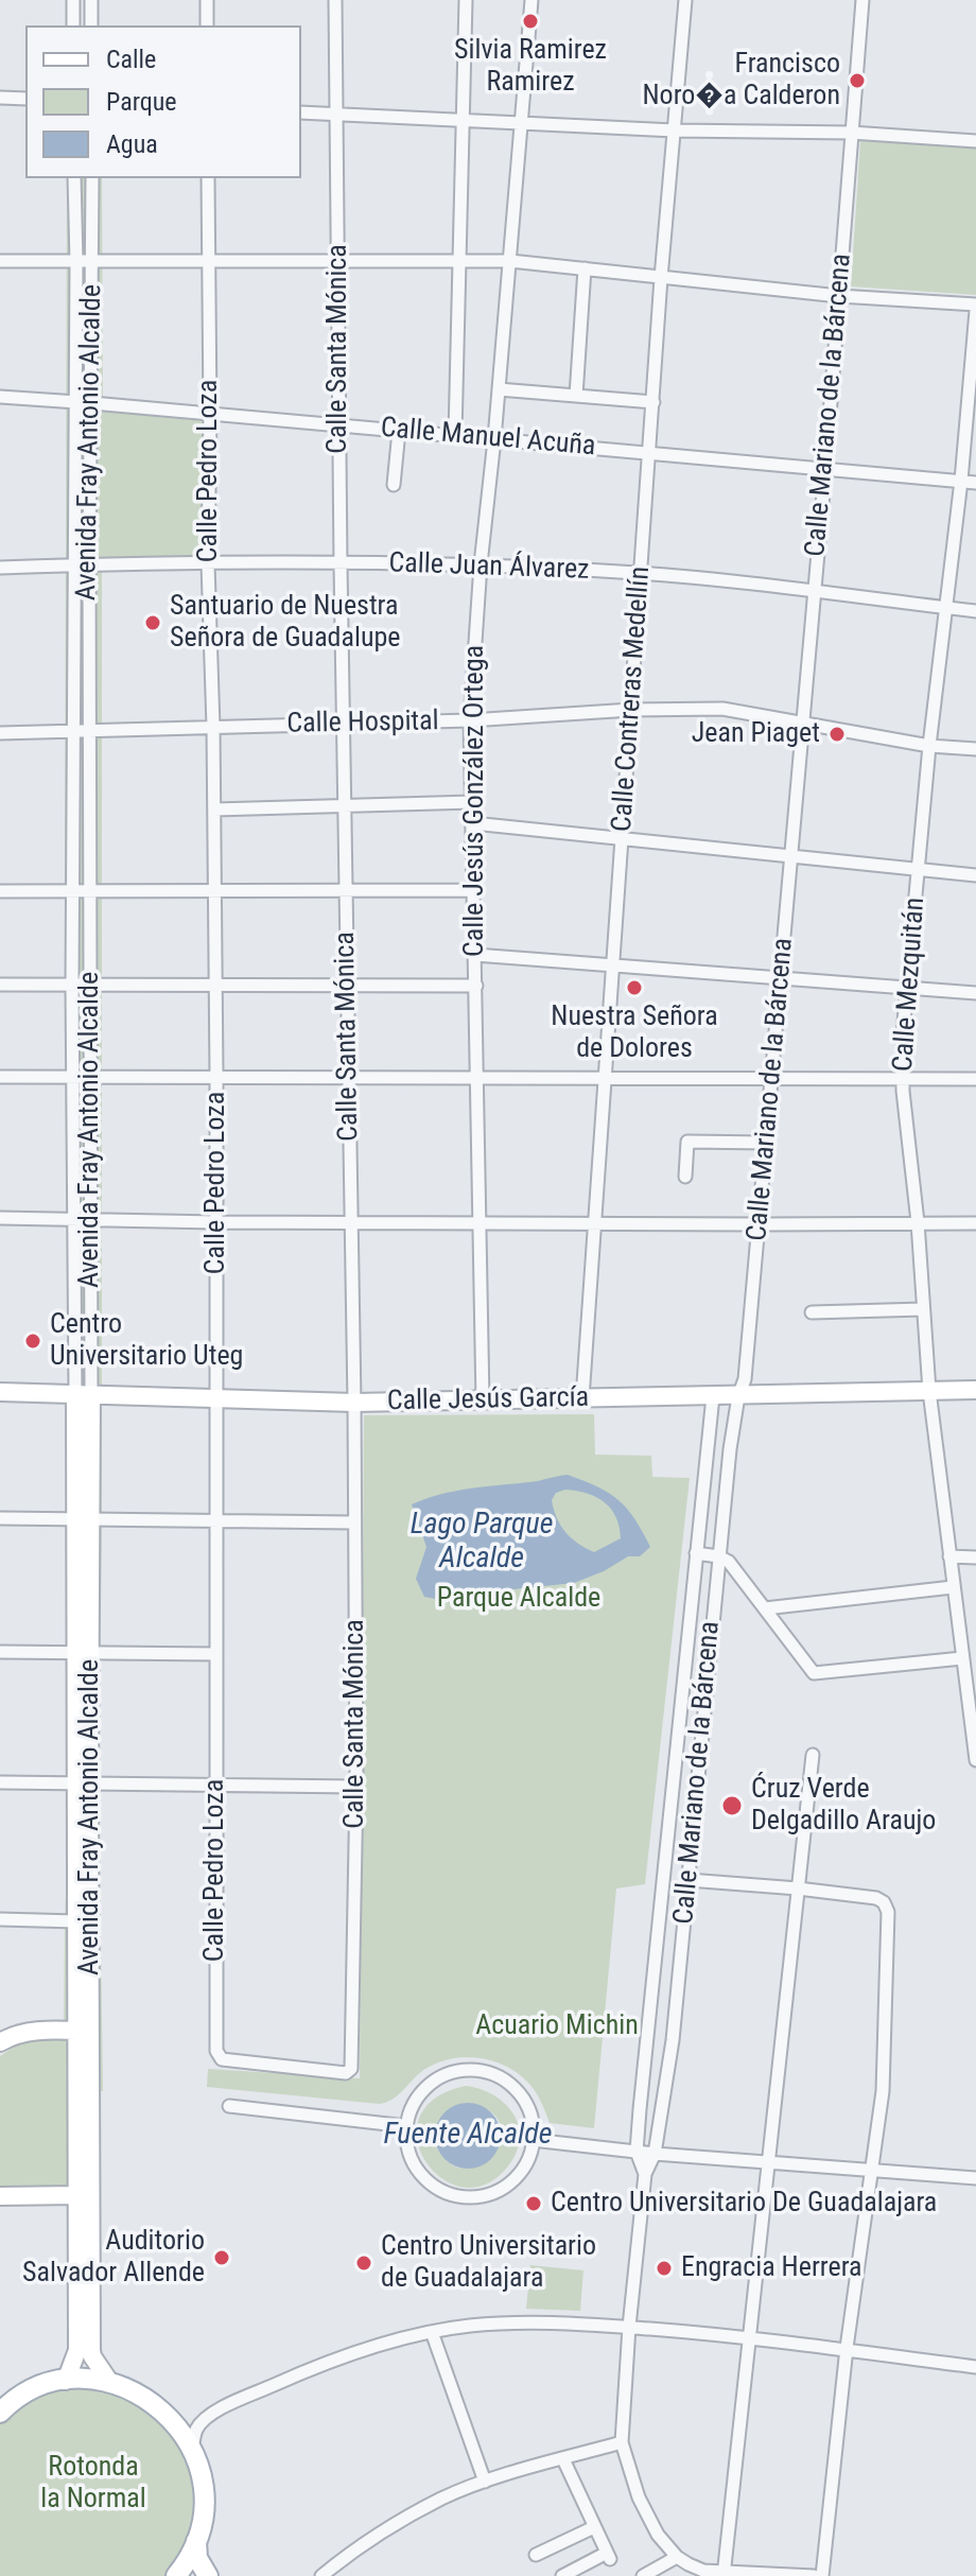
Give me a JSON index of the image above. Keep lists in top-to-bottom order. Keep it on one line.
{"streets":{"street":["Calle Santa Mónica","Calle Mariano de la Bárcena","Calle Manuel Acuña","Avenida Fray Antonio Alcalde","Calle Pedro Loza","Calle Juan Álvarez","Calle Contreras Medellín","Calle Hospital","Calle Jesús González Ortega","Calle Mezquitán","Calle Jesús García"]},"crossings":[["Calle Santa Mónica","Calle Manuel Acuña"],["Calle Santa Mónica","Calle Pedro Loza"],["Calle Santa Mónica","Calle Juan Álvarez"],["Calle Santa Mónica","Calle Hospital"],["Calle Santa Mónica","Calle Jesús García"],["Calle Mariano de la Bárcena","Calle Manuel Acuña"],["Calle Mariano de la Bárcena","Calle Juan Álvarez"],["Calle Mariano de la Bárcena","Calle Hospital"],["Calle Mariano de la Bárcena","Calle Jesús García"],["Calle Manuel Acuña","Avenida Fray Antonio Alcalde"],["Calle Manuel Acuña","Calle Pedro Loza"],["Calle Manuel Acuña","Calle Contreras Medellín"],["Calle Manuel Acuña","Calle Jesús González Ortega"],["Calle Manuel Acuña","Calle Mezquitán"],["Avenida Fray Antonio Alcalde","Calle Juan Álvarez"],["Avenida Fray Antonio Alcalde","Calle Hospital"],["Avenida Fray Antonio Alcalde","Calle Jesús García"],["Calle Pedro Loza","Calle Juan Álvarez"],["Calle Pedro Loza","Calle Hospital"],["Calle Pedro Loza","Calle Jesús García"],["Calle Juan Álvarez","Calle Contreras Medellín"],["Calle Juan Álvarez","Calle Jesús González Ortega"],["Calle Juan Álvarez","Calle Mezquitán"],["Calle Contreras Medellín","Calle Hospital"],["Calle Contreras Medellín","Calle Jesús García"],["Calle Hospital","Calle Jesús González Ortega"],["Calle Hospital","Calle Mezquitán"],["Calle Jesús González Ortega","Calle Jesús García"],["Calle Mezquitán","Calle Jesús García"]],"water":["Lago Parque Alcalde","Fuente Alcalde"],"parks":["Parque Alcalde","Acuario Michin","Rotonda la Normal"],"places":["Silvia Ramirez Ramirez","Francisco Noro�a Calderon","Santuario de Nuestra Señora de Guadalupe","Jean Piaget","Nuestra Señora de Dolores","Centro Universitario Uteg","Ćruz Verde Delgadillo Araujo","Centro Universitario De Guadalajara","Auditorio Salvador Allende","Centro Universitario de Guadalajara","Engracia Herrera"],"legend":["Calle","Parque","Agua"]}
